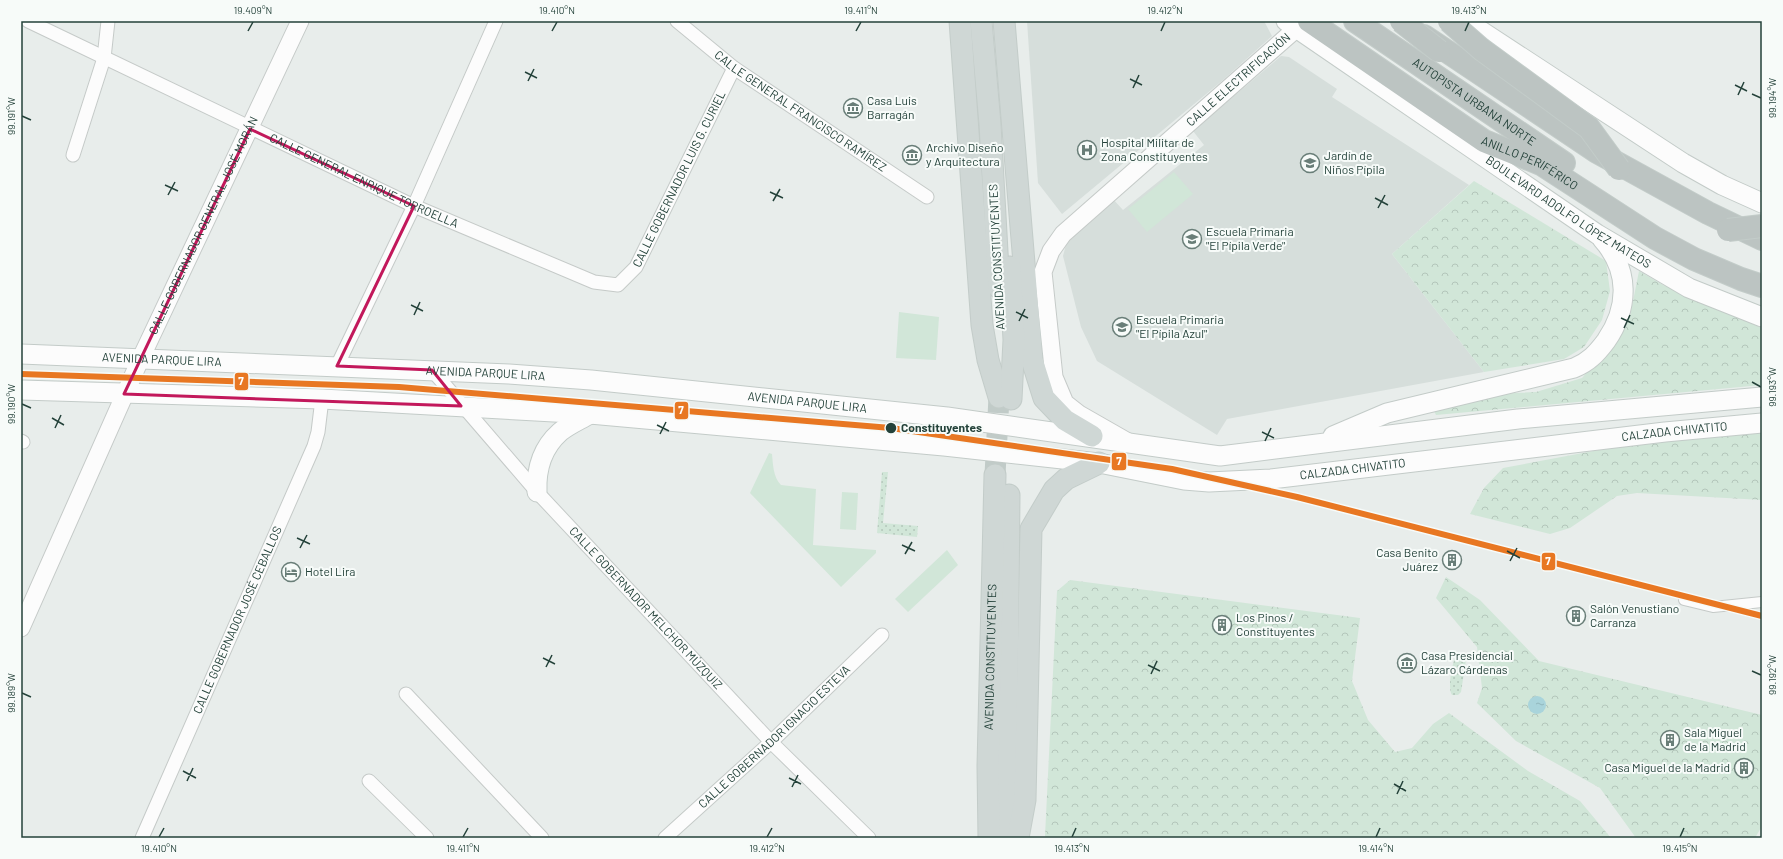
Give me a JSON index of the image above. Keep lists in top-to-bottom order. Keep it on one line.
{"streets":{"highway":["AUTOPISTA URBANA NORTE","ANILLO PERIFÉRICO"],"main road":["BOULEVARD ADOLFO LÓPEZ MATEOS","AVENIDA CONSTITUYENTES","AVENIDA PARQUE LIRA","CALZADA CHIVATITO"],"street":["CALLE ELECTRIFICACIÓN","CALLE GENERAL FRANCISCO RAMÍREZ","CALLE GOBERNADOR LUIS G. CURIEL","CALLE GENERAL ENRIQUE TORROELLA","CALLE GOBERNADOR GENERAL JOSÉ MORÁN","CALLE GOBERNADOR MELCHOR MÚZQUIZ","CALLE GOBERNADOR JOSÉ CEBALLOS","CALLE GOBERNADOR IGNACIO ESTEVA"]},"crossings":[["CALLE ELECTRIFICACIÓN","ANILLO PERIFÉRICO"],["CALLE GENERAL FRANCISCO RAMÍREZ","CALLE GOBERNADOR LUIS G. CURIEL"],["CALLE GOBERNADOR LUIS G. CURIEL","CALLE GENERAL ENRIQUE TORROELLA"],["CALLE GENERAL ENRIQUE TORROELLA","CALLE GOBERNADOR GENERAL JOSÉ MORÁN"],["CALLE GOBERNADOR GENERAL JOSÉ MORÁN","AVENIDA PARQUE LIRA"],["AVENIDA PARQUE LIRA","CALLE GOBERNADOR MELCHOR MÚZQUIZ"],["CALLE GOBERNADOR MELCHOR MÚZQUIZ","CALLE GOBERNADOR IGNACIO ESTEVA"]],"places":{"museum":["Casa Luis Barragán","Archivo Diseño y Arquitectura","Casa Presidencial Lázaro Cárdenas"],"hospital":["Hospital Militar de Zona Constituyentes"],"school or university":["Jardín de Niños Pípila","Escuela Primaria \"El Pípila Verde\"","Escuela Primaria \"El Pípila Azul\""],"other":["Constituyentes"],"building":["Casa Benito Juárez","Salón Venustiano Carranza","Los Pinos / Constituyentes","Sala Miguel de la Madrid","Casa Miguel de la Madrid"],"hotel":["Hotel Lira"]},"lines":["transit line 7"],"coordinates":["19.409°N","19.410°N","19.411°N","19.412°N","19.413°N","99.194°W","99.191°W","99.193°W","99.190°W","99.192°W","99.189°W","19.414°N","19.415°N"]}
